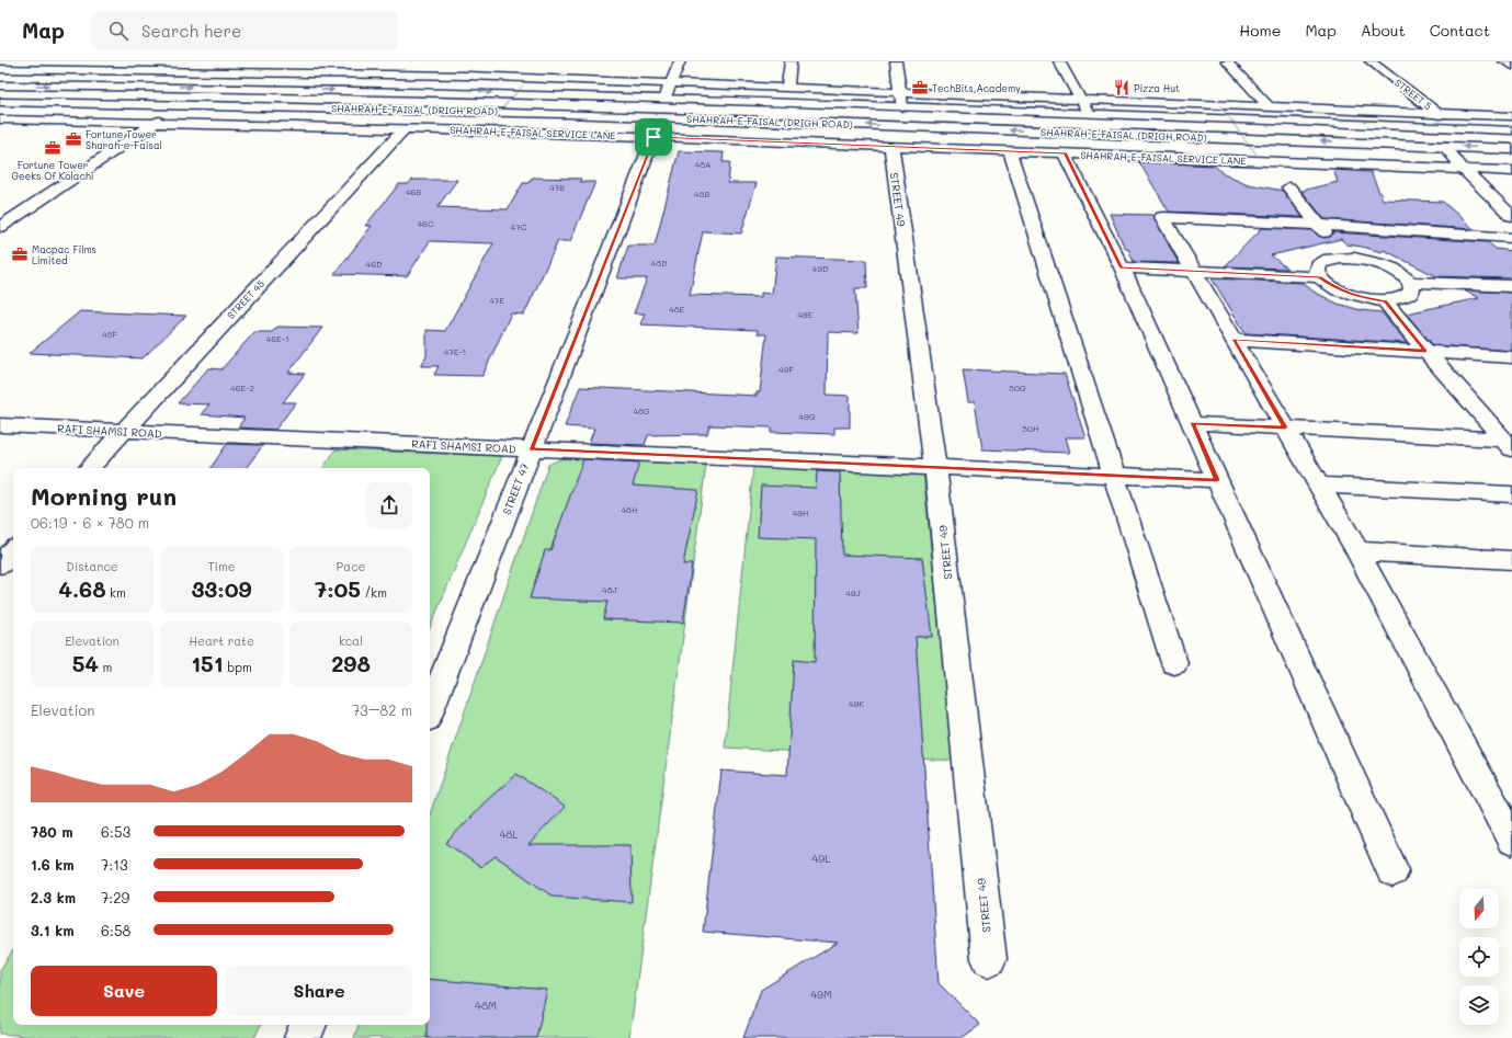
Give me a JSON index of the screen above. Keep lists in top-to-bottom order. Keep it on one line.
{"streets":{"main road":["STREET 5","SHAHRAH-E-FAISAL (DRIGH ROAD)","SHAHRAH-E-FAISAL SERVICE LANE","STREET 49","STREET 45","RAFI SHAMSI ROAD","STREET 47"]},"crossings":[["STREET 5","SHAHRAH-E-FAISAL (DRIGH ROAD)"],["SHAHRAH-E-FAISAL SERVICE LANE","STREET 49"],["SHAHRAH-E-FAISAL SERVICE LANE","STREET 45"],["SHAHRAH-E-FAISAL SERVICE LANE","STREET 47"],["STREET 49","RAFI SHAMSI ROAD"],["STREET 45","RAFI SHAMSI ROAD"],["RAFI SHAMSI ROAD","STREET 47"]],"places":{"office":["TechBits Academy","Fortune Tower Sharah-e-Faisal","Fortune Tower Geeks Of Kolachi","Macpac Films Limited"],"restaurant":["Pizza Hut"]},"house_numbers":["48A","47B","46B","48B","46C","47C","48D","46D","49D","47E","48E","49E","45F","46E-1","47E-1","49F","46E-2","50G","48G","49G","50H","48H","49H","48J","49J","49K","48L","49L","49M","48M"],"north":"bottom","page":{"header":"Map","search":"Search here","nav":["Home","Map","About","Contact"],"heading":["Morning run","06:19 · 6 × 780 m"],"stats":[["Distance","4.68 km"],["Time","33:09"],["Pace","7:05 /km"],["Elevation","54 m"],["Heart rate","151 bpm"],["kcal","298"]],"chart":["Elevation","73–82 m"],"list":[{"name":"780 m","note":"6:53"},{"name":"1.6 km","note":"7:13"},{"name":"2.3 km","note":"7:29"},{"name":"3.1 km","note":"6:58"}],"buttons":["Save","Share"]}}
